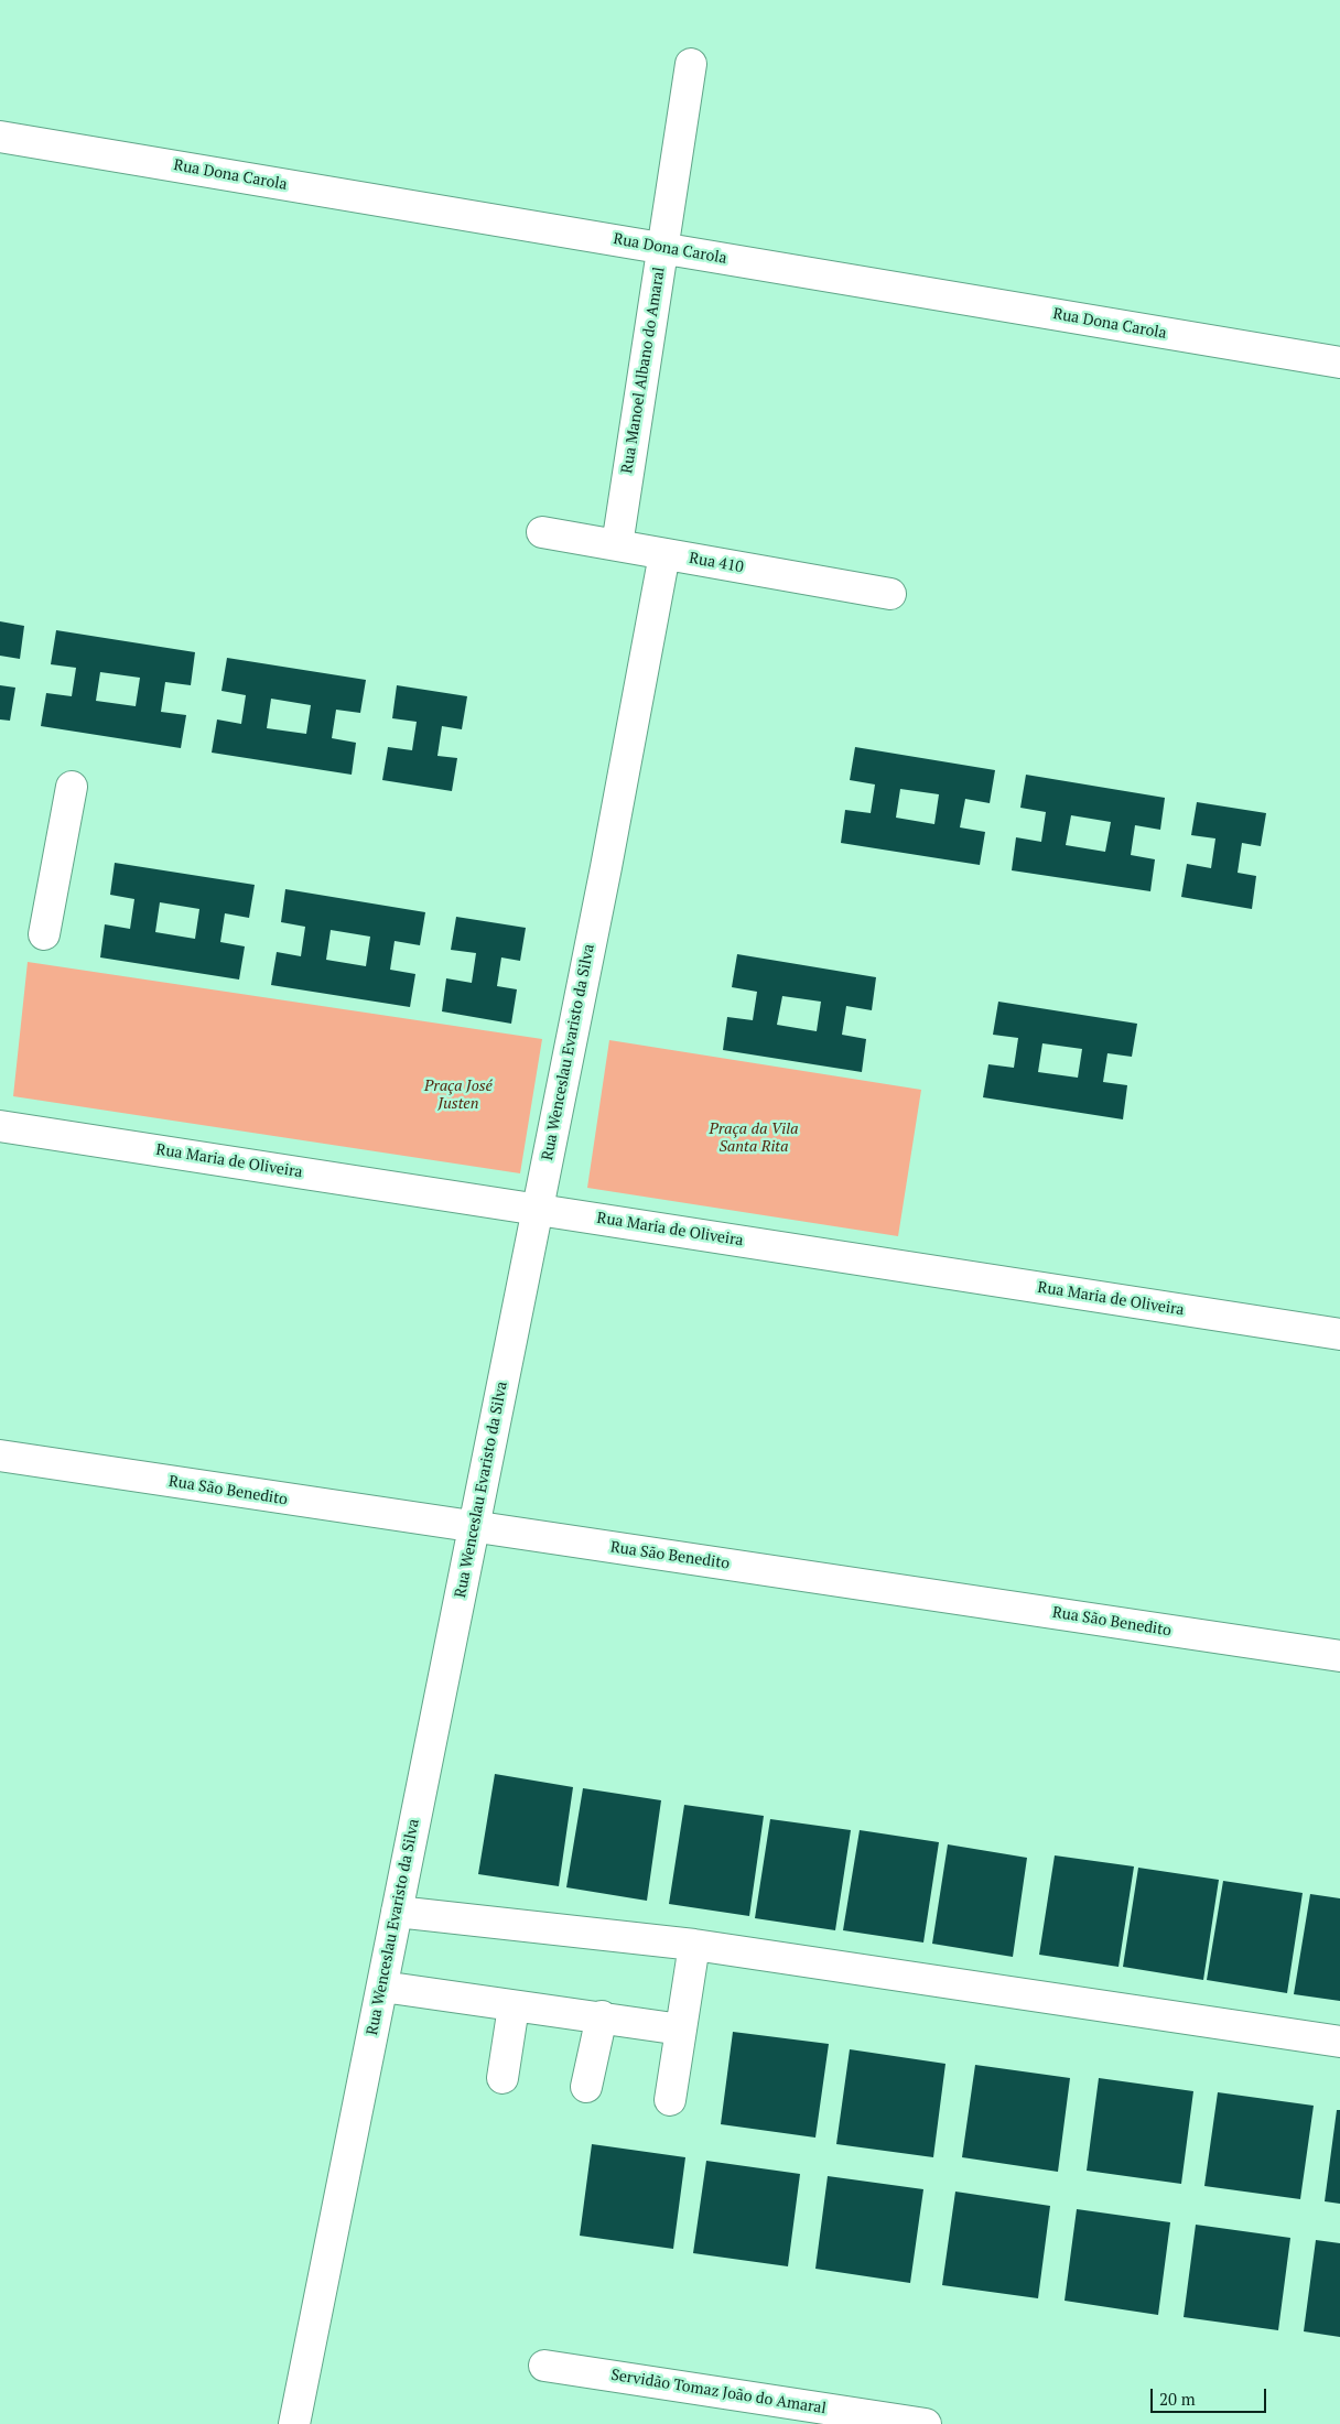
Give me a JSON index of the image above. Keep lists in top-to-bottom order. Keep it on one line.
{"streets":{"street":["Rua Dona Carola","Rua Manoel Albano do Amaral","Rua 410","Rua Wenceslau Evaristo da Silva","Rua Maria de Oliveira","Rua São Benedito","Servidão Tomaz João do Amaral"]},"crossings":[["Rua Dona Carola","Rua Manoel Albano do Amaral"],["Rua Manoel Albano do Amaral","Rua 410"],["Rua 410","Rua Wenceslau Evaristo da Silva"],["Rua Wenceslau Evaristo da Silva","Rua Maria de Oliveira"],["Rua Wenceslau Evaristo da Silva","Rua São Benedito"]],"parks":["Praça José Justen","Praça da Vila Santa Rita"],"scale_bar":"20 m"}
